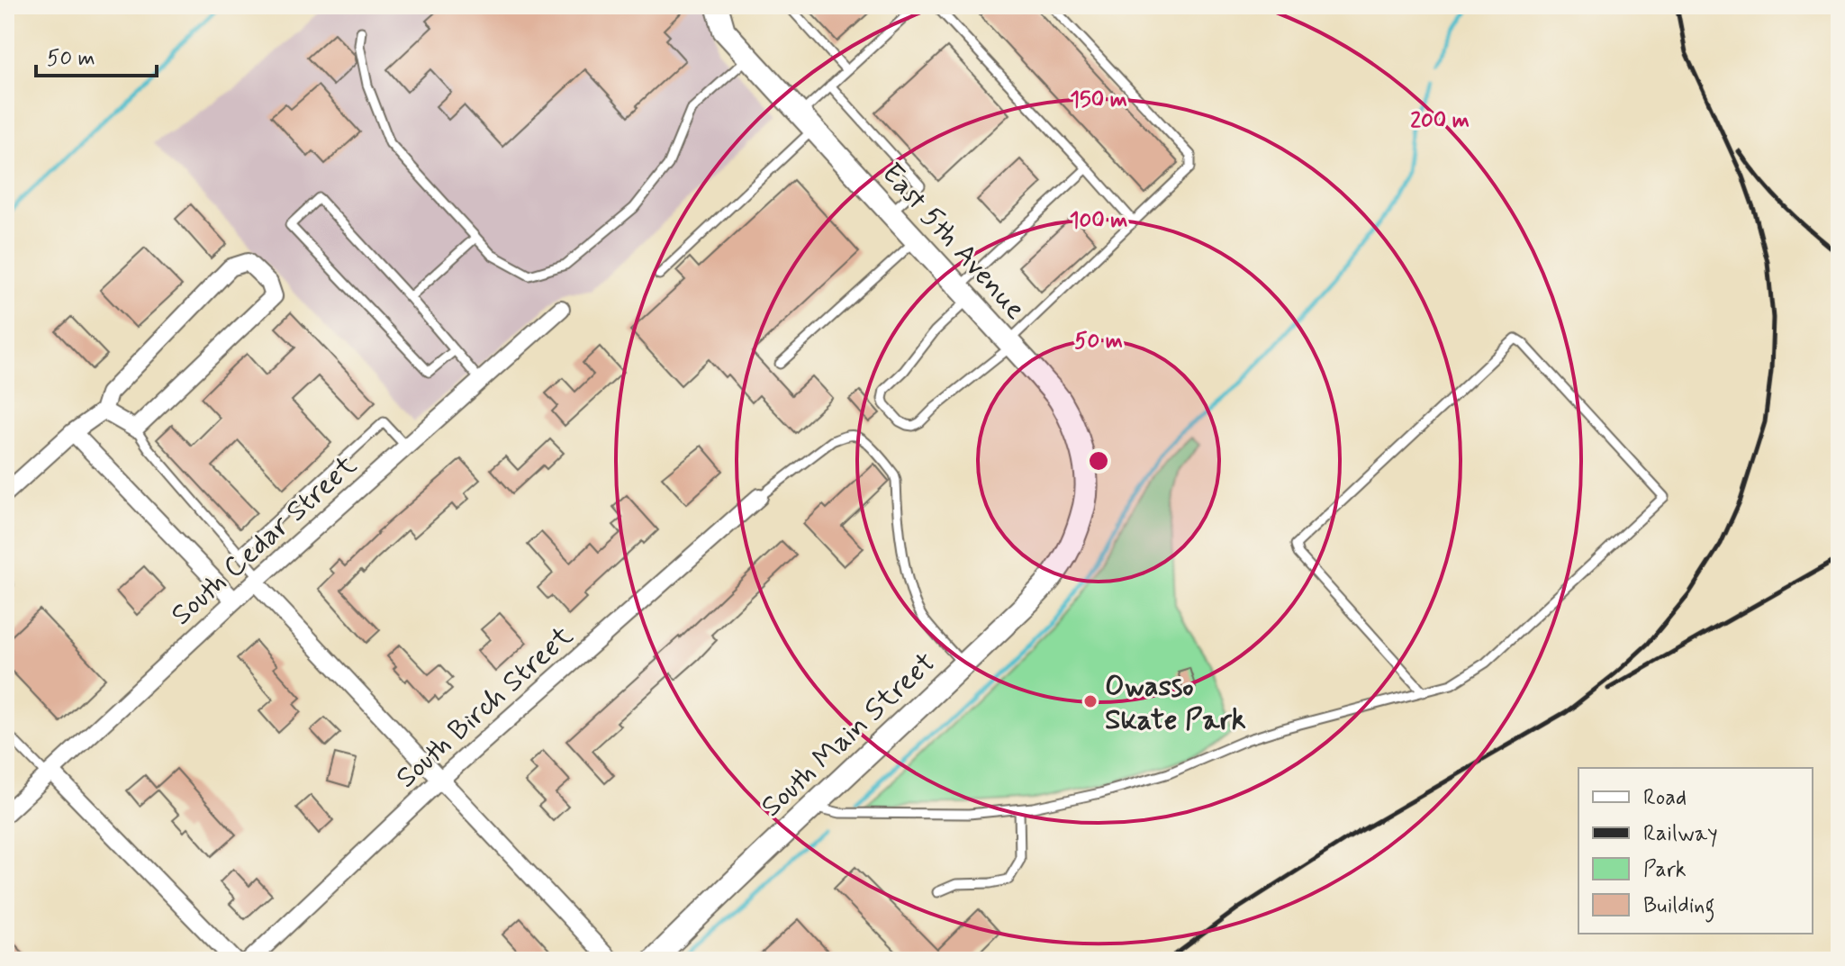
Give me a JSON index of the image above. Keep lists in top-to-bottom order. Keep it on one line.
{"streets":{"street":["East 5th Avenue","South Cedar Street","South Birch Street","South Main Street"]},"crossings":[["East 5th Avenue","South Main Street"]],"places":["Owasso Skate Park"],"legend":["Road","Railway","Park","Building"],"scale_bar":"50 m","rings":["150 m","200 m","100 m","50 m"]}
